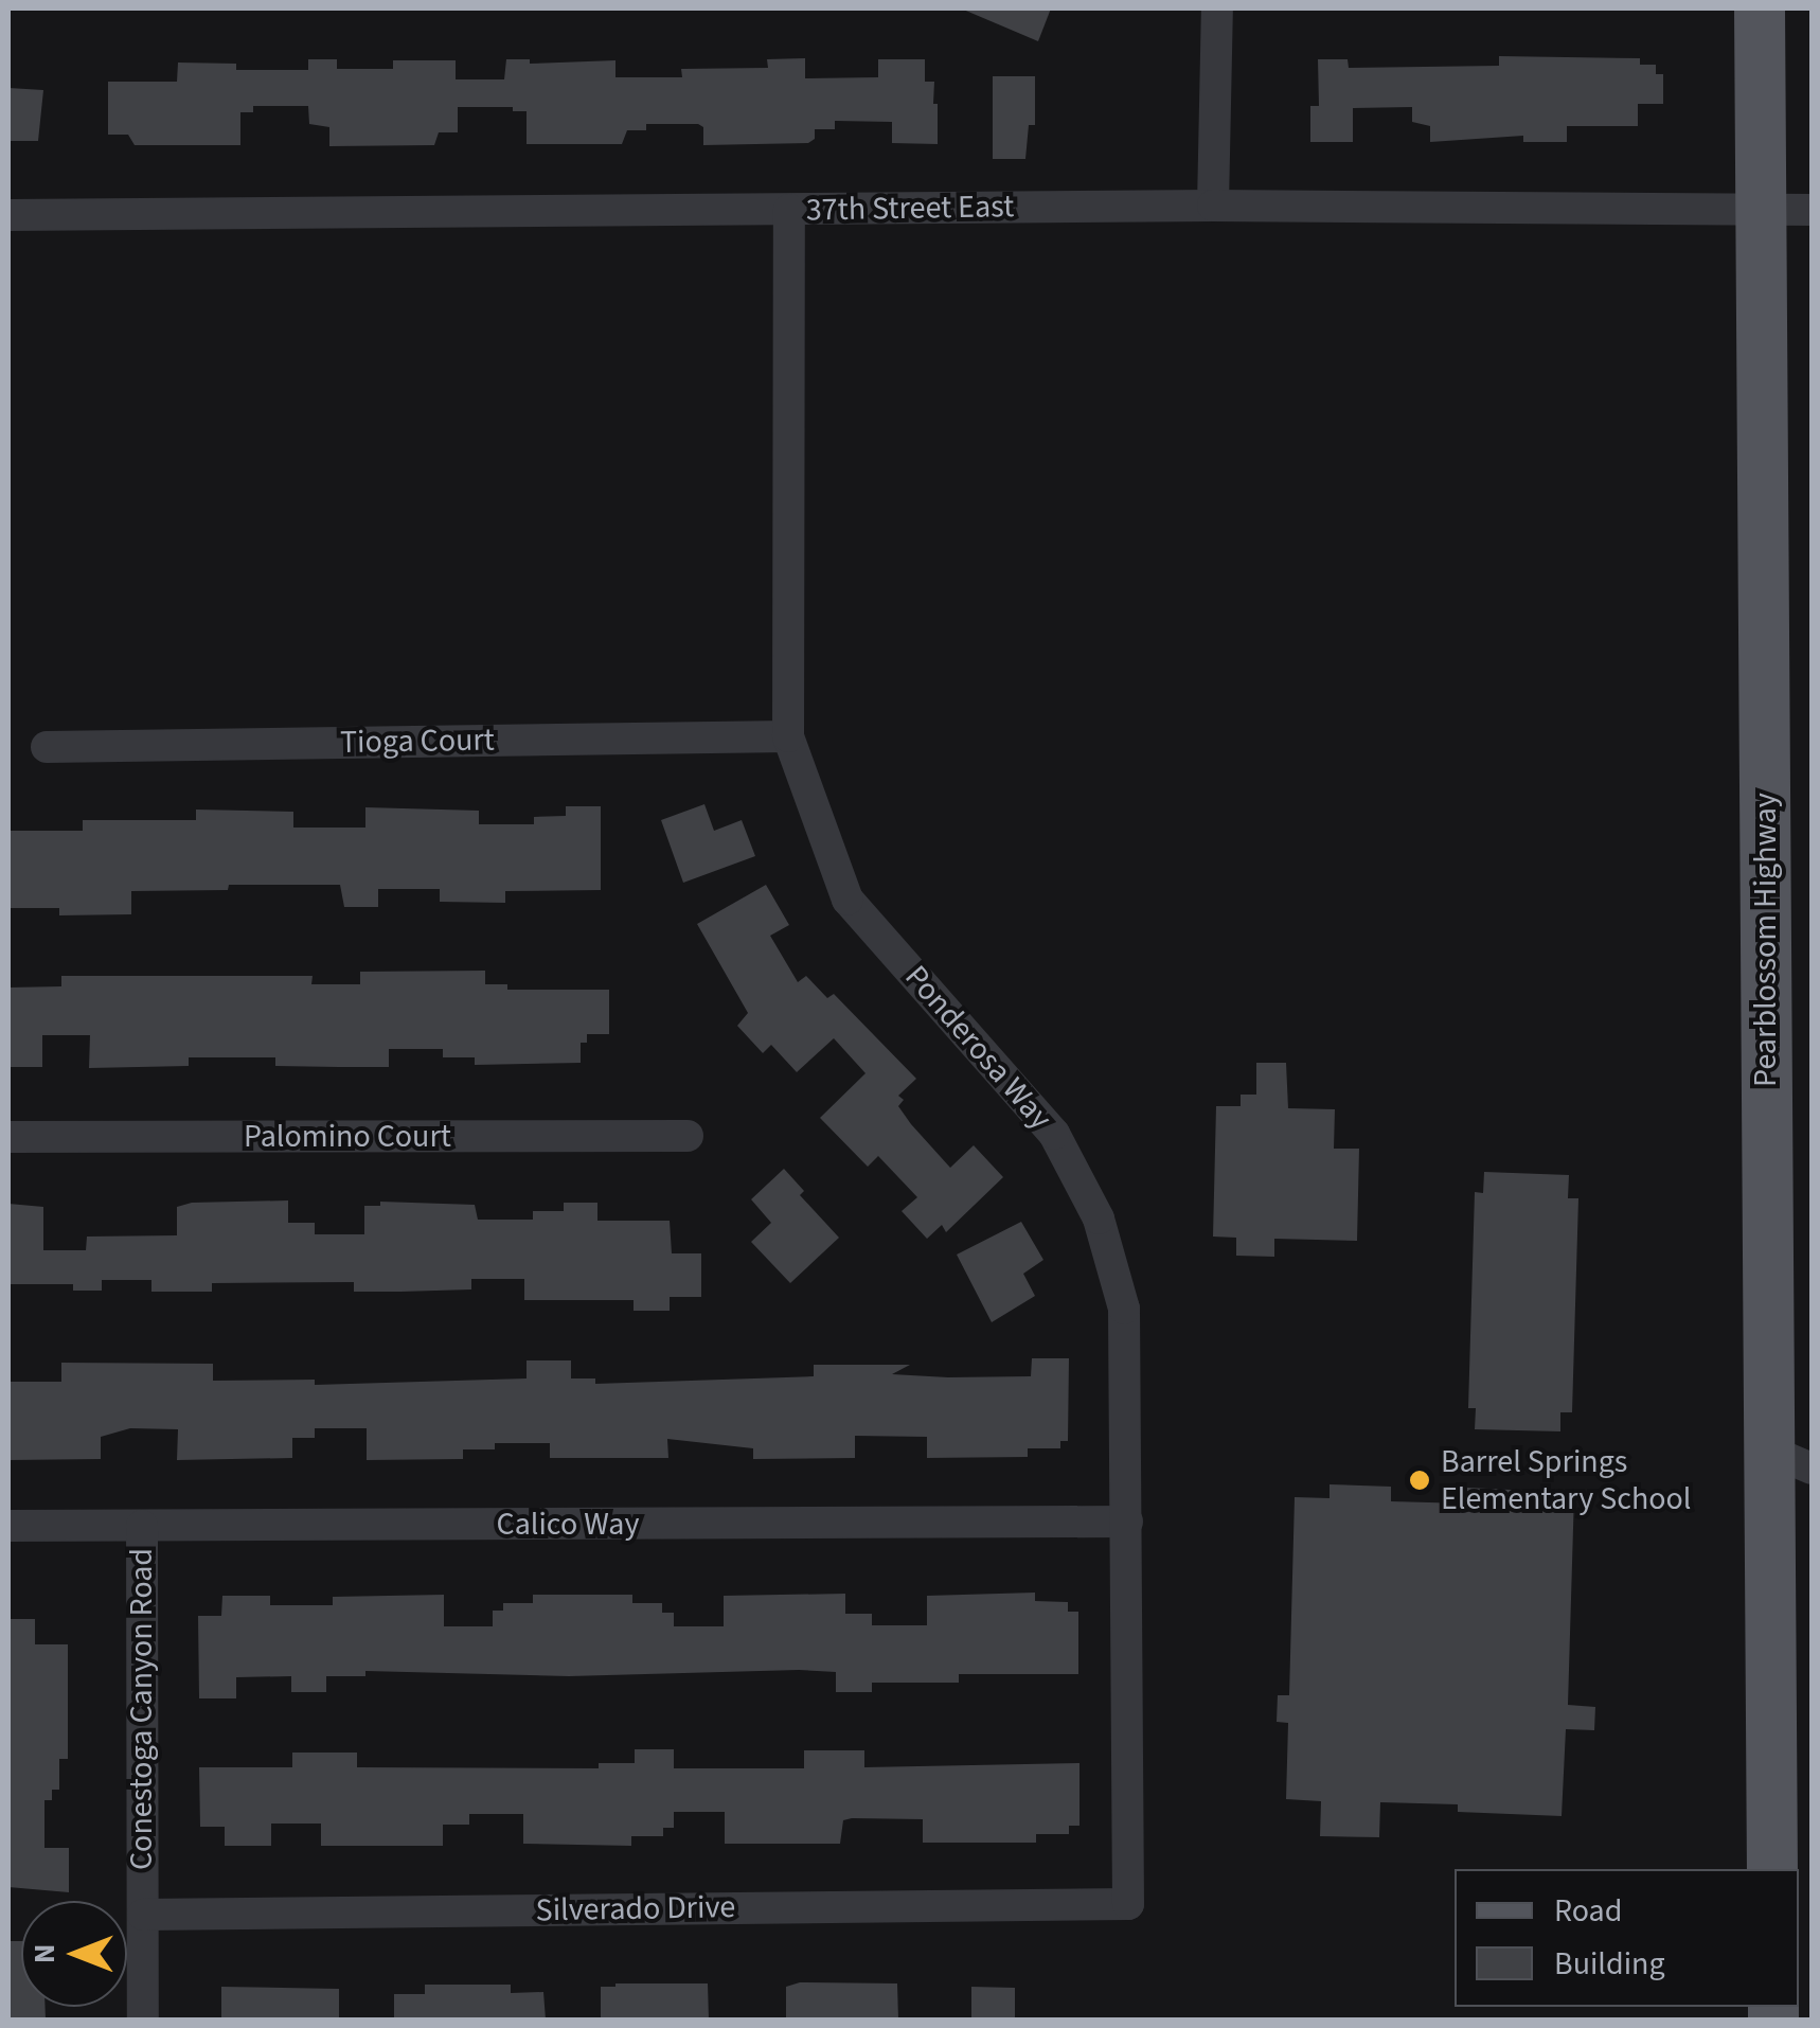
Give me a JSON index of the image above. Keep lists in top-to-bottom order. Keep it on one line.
{"streets":{"main road":["Pearblossom Highway"],"street":["37th Street East","Tioga Court","Ponderosa Way","Palomino Court","Calico Way","Conestoga Canyon Road","Silverado Drive"]},"crossings":[["37th Street East","Pearblossom Highway"],["37th Street East","Ponderosa Way"],["Tioga Court","Ponderosa Way"],["Ponderosa Way","Calico Way"],["Ponderosa Way","Silverado Drive"],["Calico Way","Conestoga Canyon Road"],["Conestoga Canyon Road","Silverado Drive"]],"places":["Barrel Springs Elementary School"],"legend":["Road","Building"],"north":"left"}
